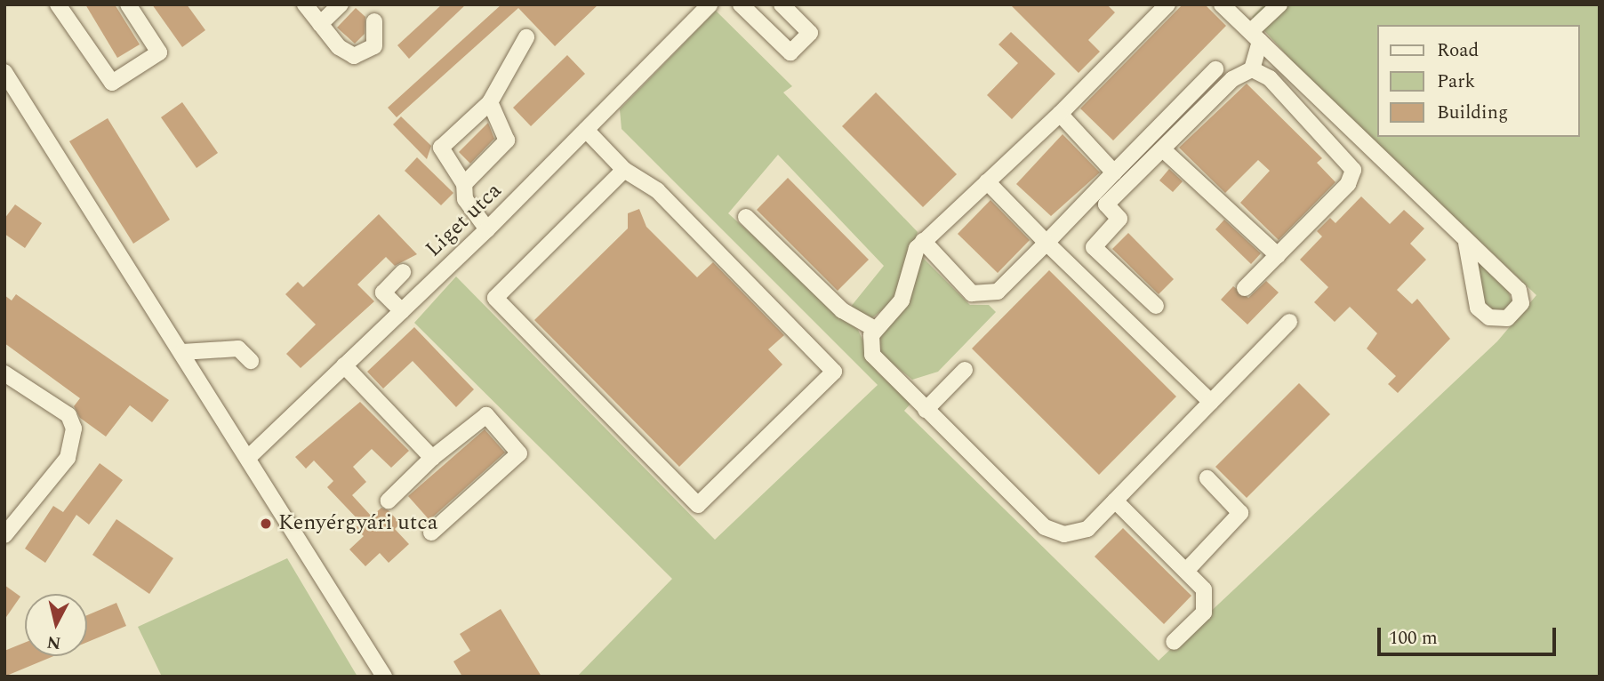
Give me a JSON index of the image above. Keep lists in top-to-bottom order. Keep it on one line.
{"streets":{"street":["Liget utca"]},"places":["Kenyérgyári utca"],"legend":["Road","Park","Building"],"scale_bar":"100 m","north":"bottom"}
